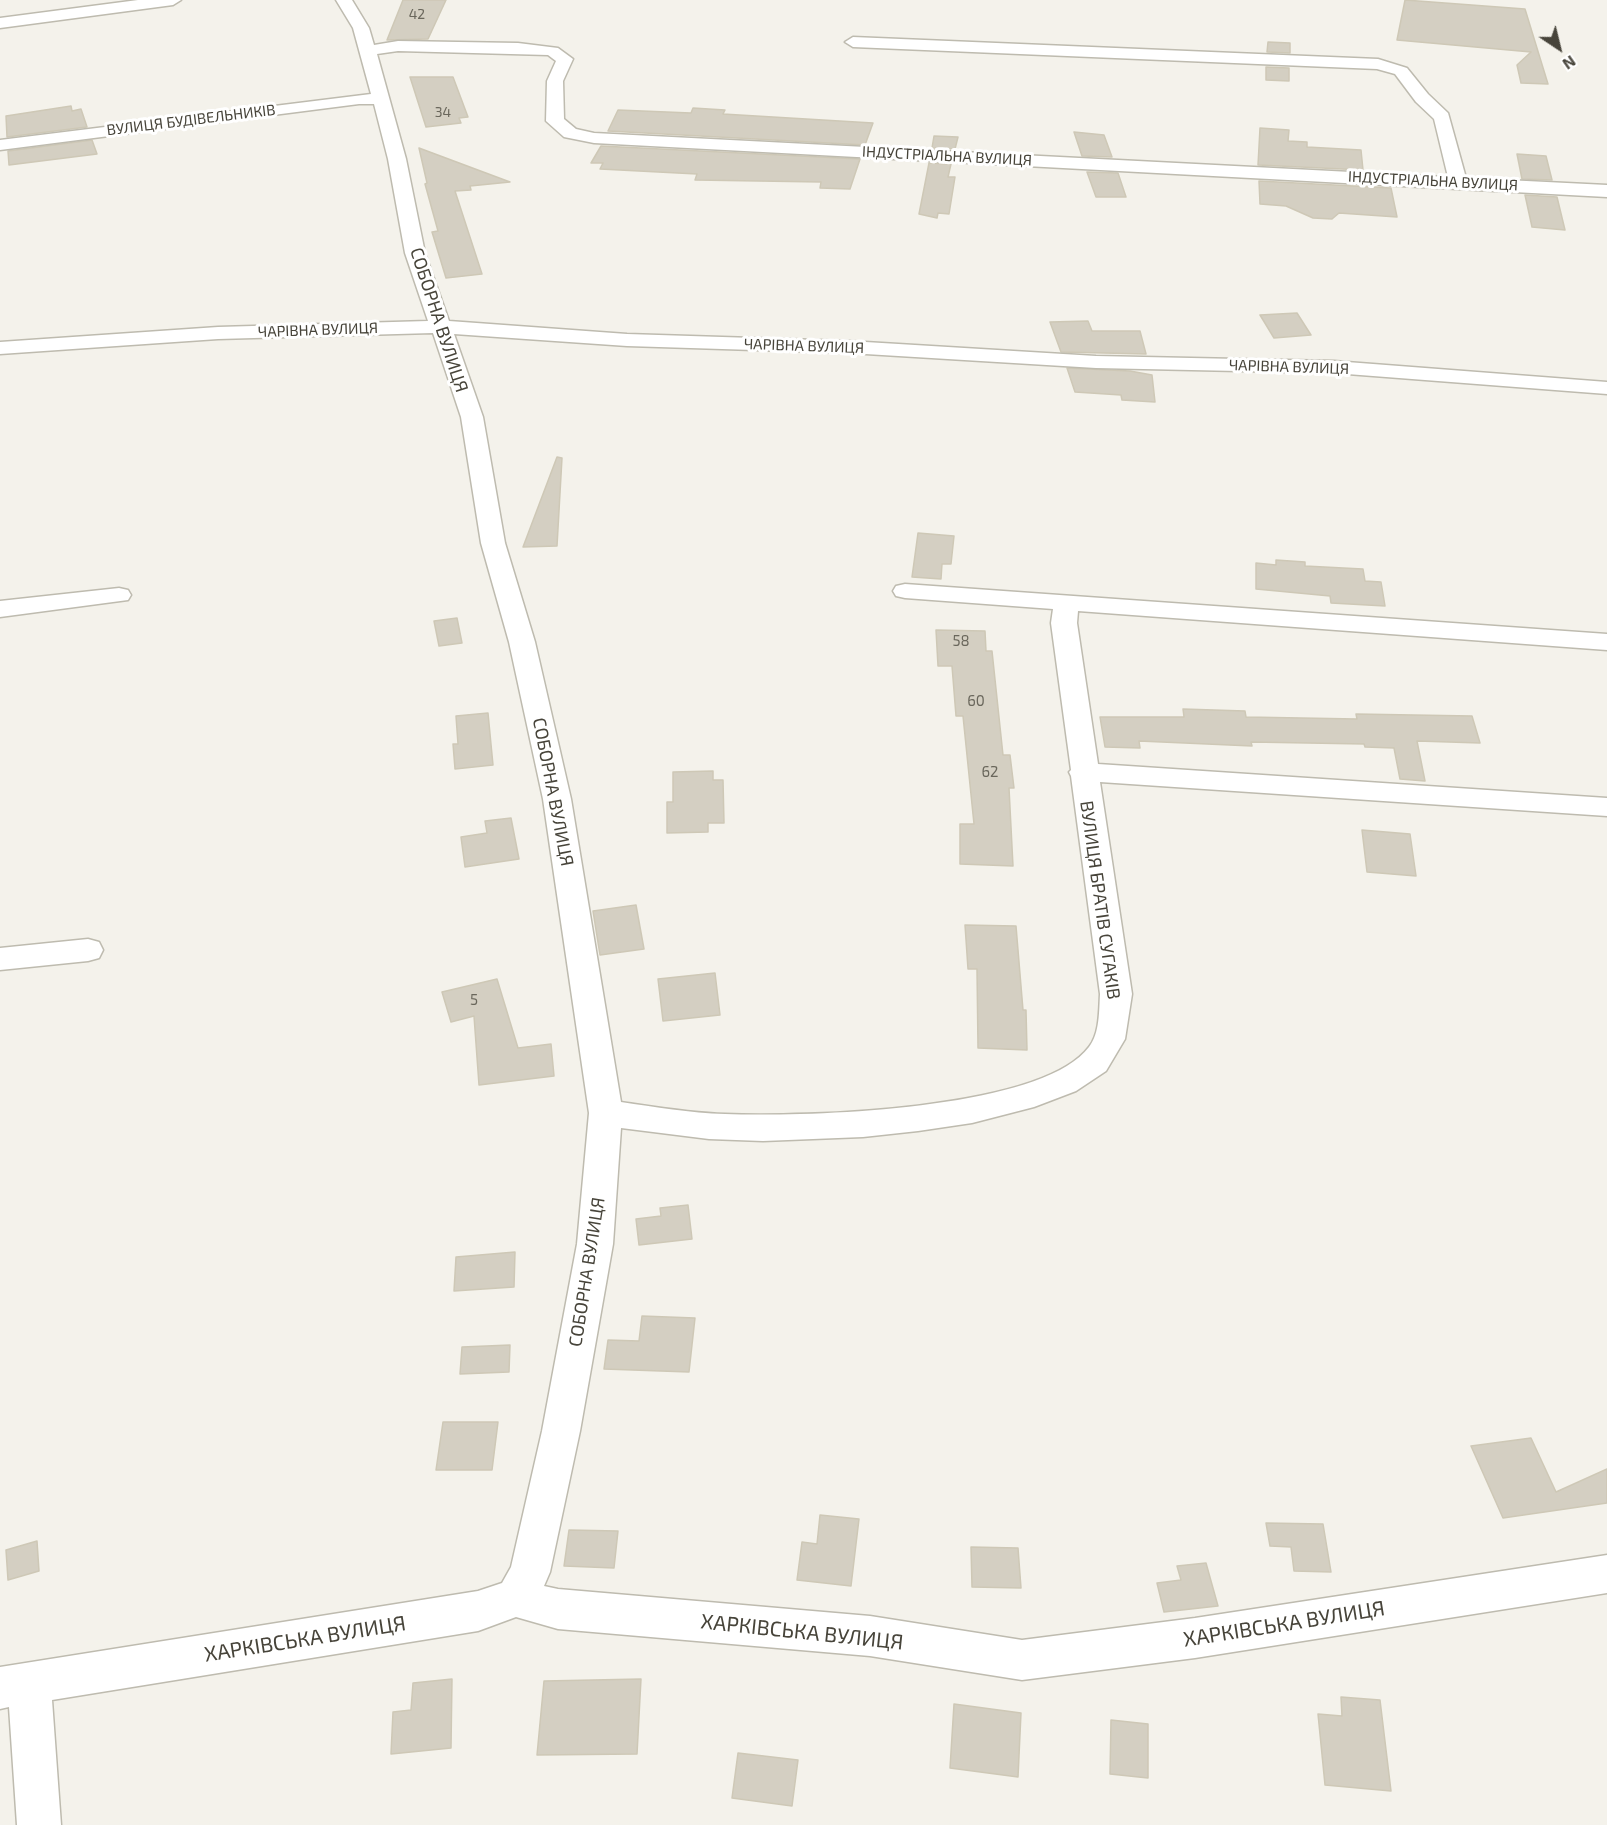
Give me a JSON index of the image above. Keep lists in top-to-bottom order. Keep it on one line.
{"streets":{"street":["ВУЛИЦЯ БУДІВЕЛЬНИКІВ","ІНДУСТРІАЛЬНА ВУЛИЦЯ","СОБОРНА ВУЛИЦЯ","ЧАРІВНА ВУЛИЦЯ","ВУЛИЦЯ БРАТІВ СУГАКІВ","ХАРКІВСЬКА ВУЛИЦЯ"]},"crossings":[["ВУЛИЦЯ БУДІВЕЛЬНИКІВ","СОБОРНА ВУЛИЦЯ"],["ІНДУСТРІАЛЬНА ВУЛИЦЯ","СОБОРНА ВУЛИЦЯ"],["СОБОРНА ВУЛИЦЯ","ЧАРІВНА ВУЛИЦЯ"],["СОБОРНА ВУЛИЦЯ","ВУЛИЦЯ БРАТІВ СУГАКІВ"],["СОБОРНА ВУЛИЦЯ","ХАРКІВСЬКА ВУЛИЦЯ"]],"house_numbers":["42","34","58","60","62","5"],"north":"bottom right"}
